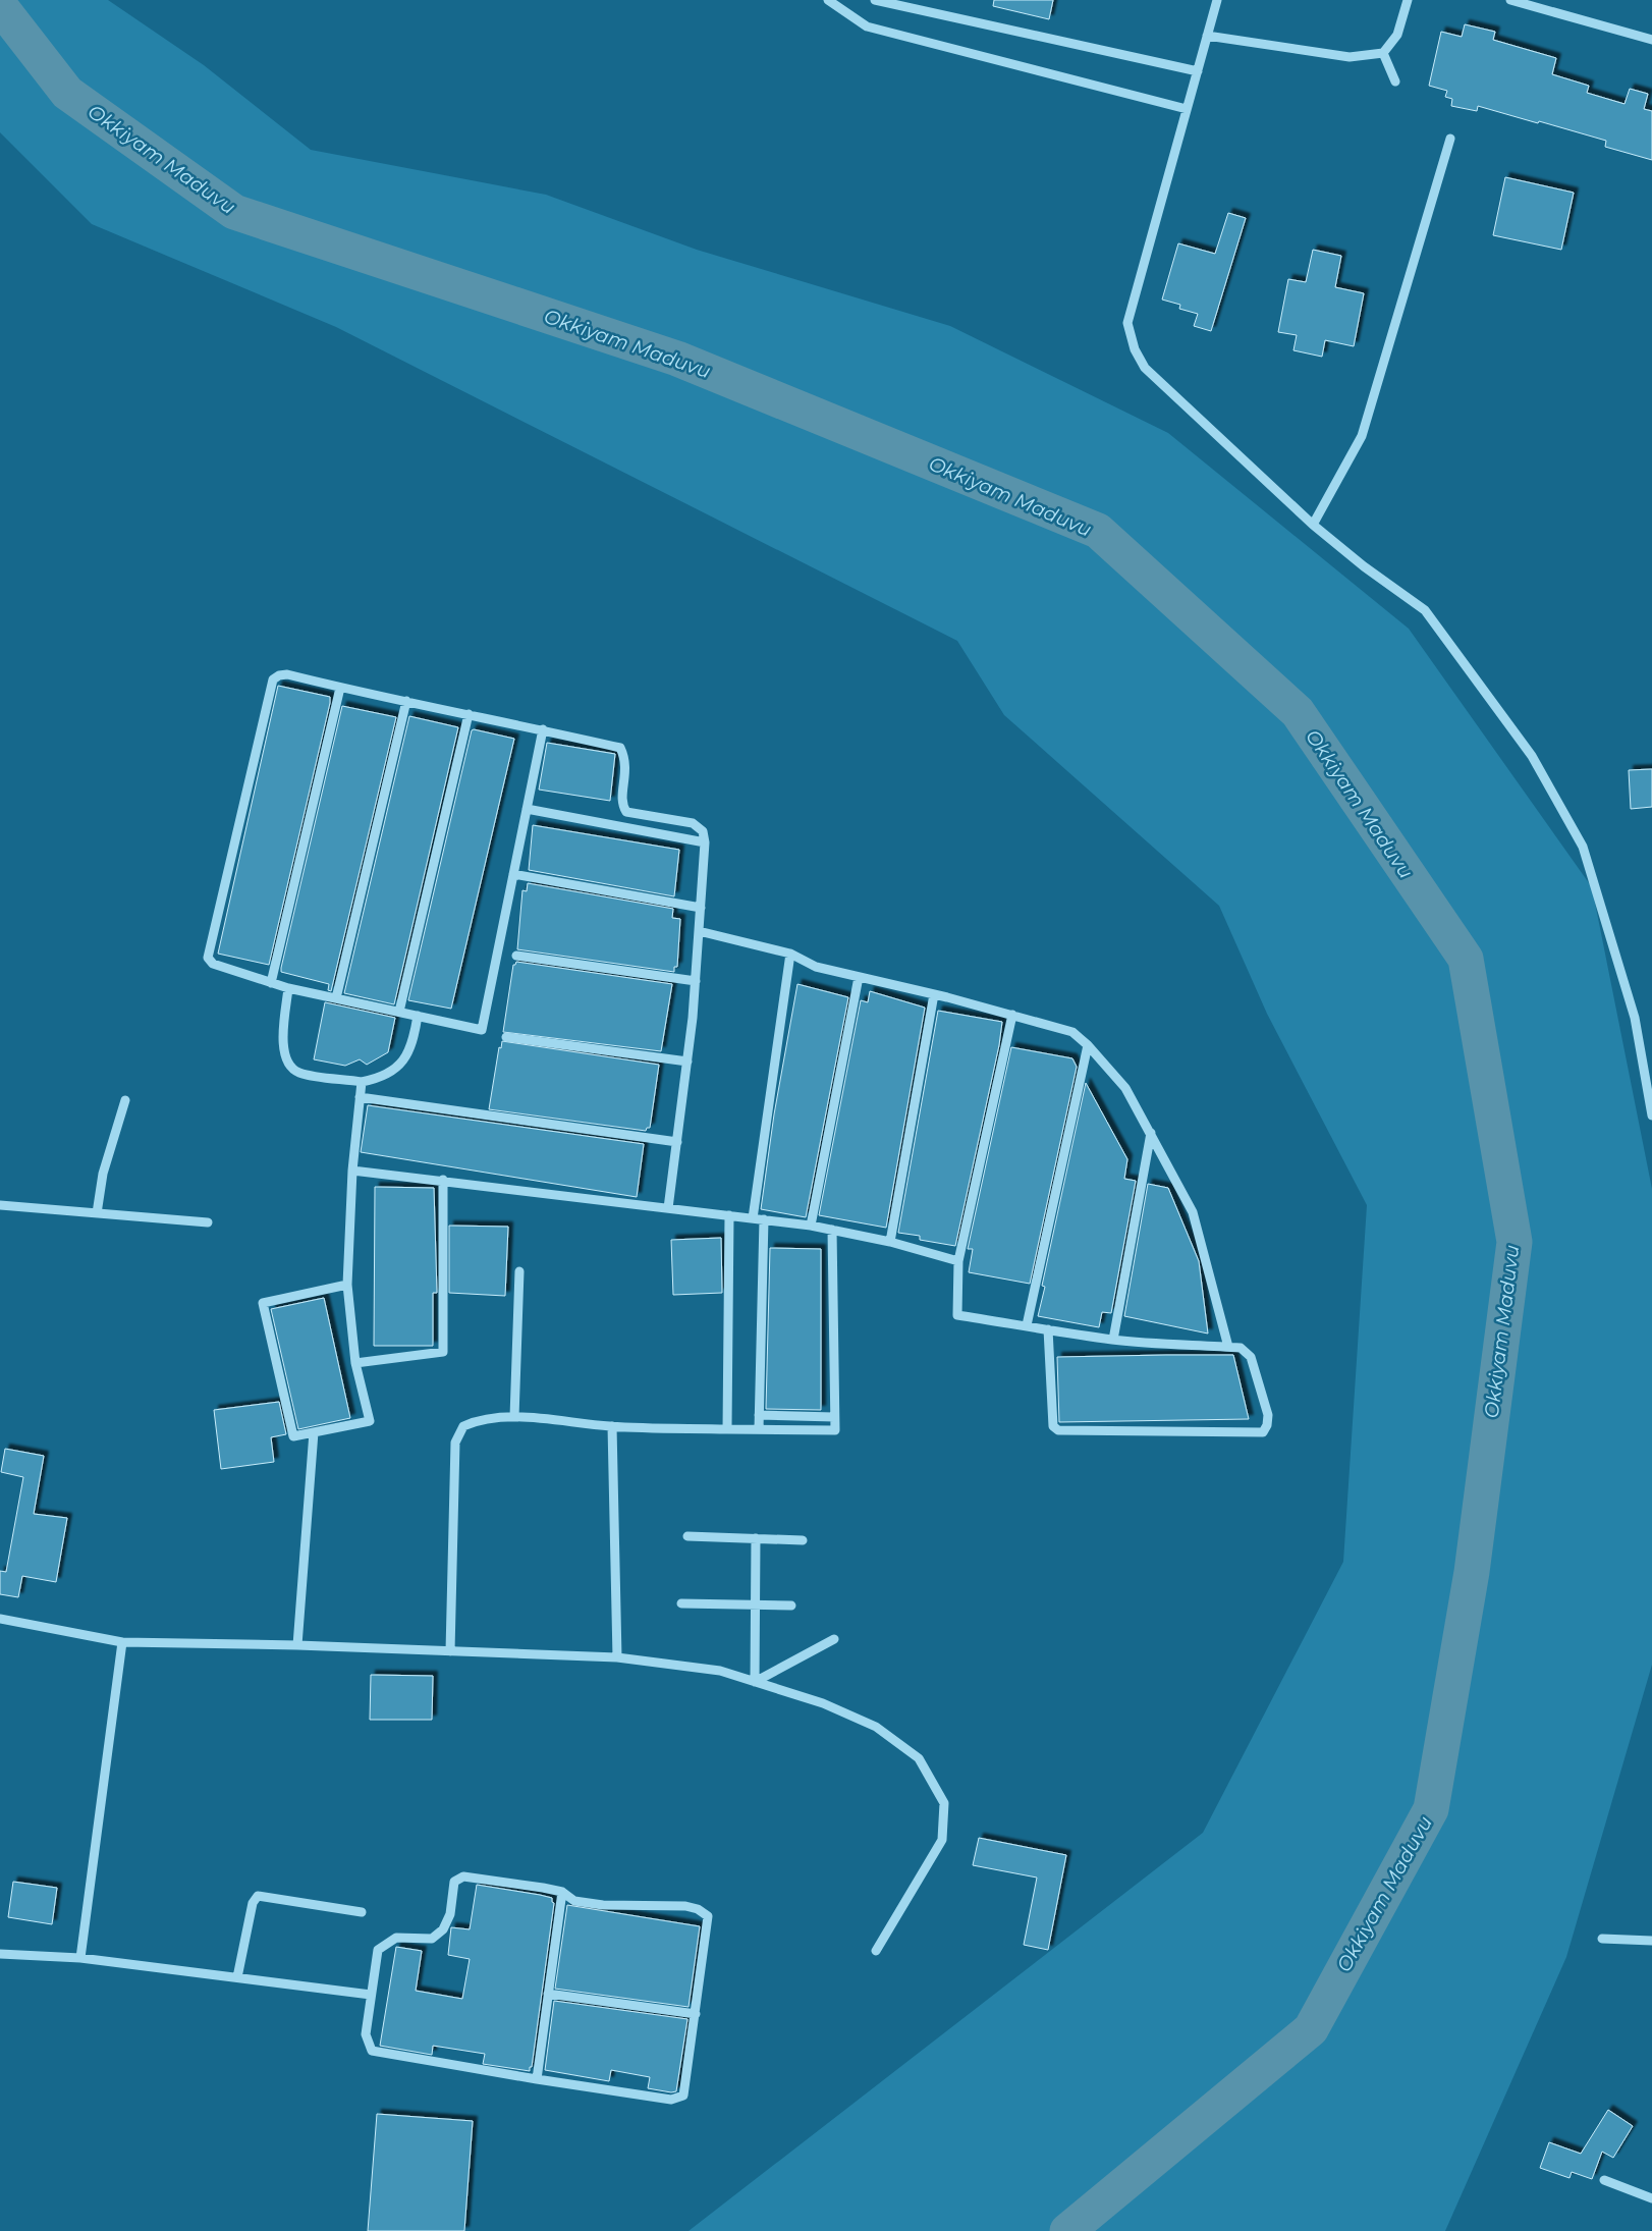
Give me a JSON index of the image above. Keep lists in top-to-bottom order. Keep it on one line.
{"water":["Okkiyam Maduvu"]}
